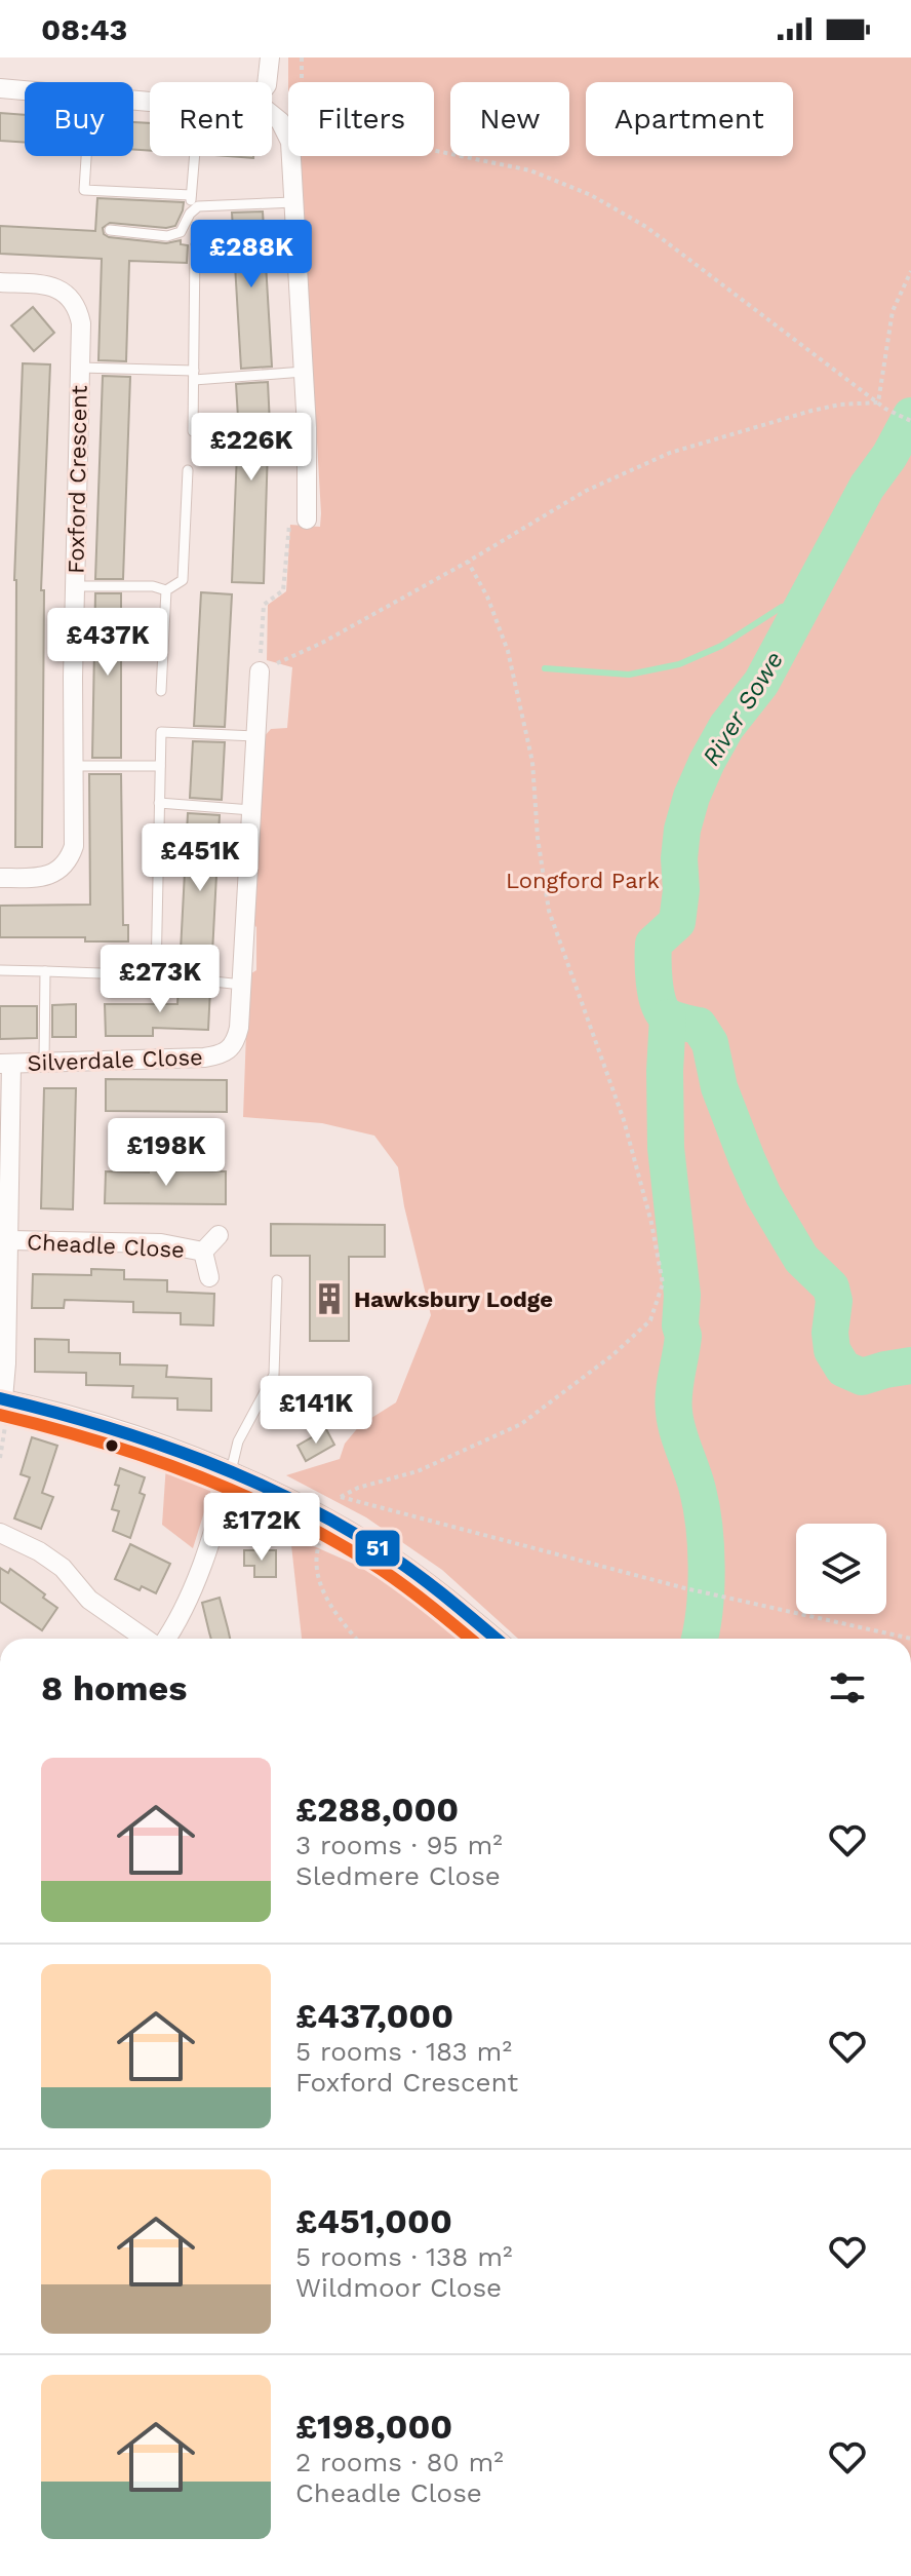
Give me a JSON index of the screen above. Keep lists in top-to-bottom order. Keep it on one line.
{"streets":{"street":["Foxford Crescent","Silverdale Close","Cheadle Close"]},"crossings":[["Silverdale Close","Cheadle Close"]],"water":["River Sowe"],"parks":["Longford Park"],"places":{"building":["Hawksbury Lodge"]},"lines":["transit line 51"],"page":{"status":"08:43","chip":["Buy","Rent","Filters","New","Apartment"],"price":["£288K","£226K","£437K","£451K","£273K","£198K","£141K","£172K"],"heading":"8 homes","list":[{"name":"£288,000","note":"3 rooms · 95 m² · Sledmere Close"},{"name":"£437,000","note":"5 rooms · 183 m² · Foxford Crescent"},{"name":"£451,000","note":"5 rooms · 138 m² · Wildmoor Close"},{"name":"£198,000","note":"2 rooms · 80 m² · Cheadle Close"}]}}
